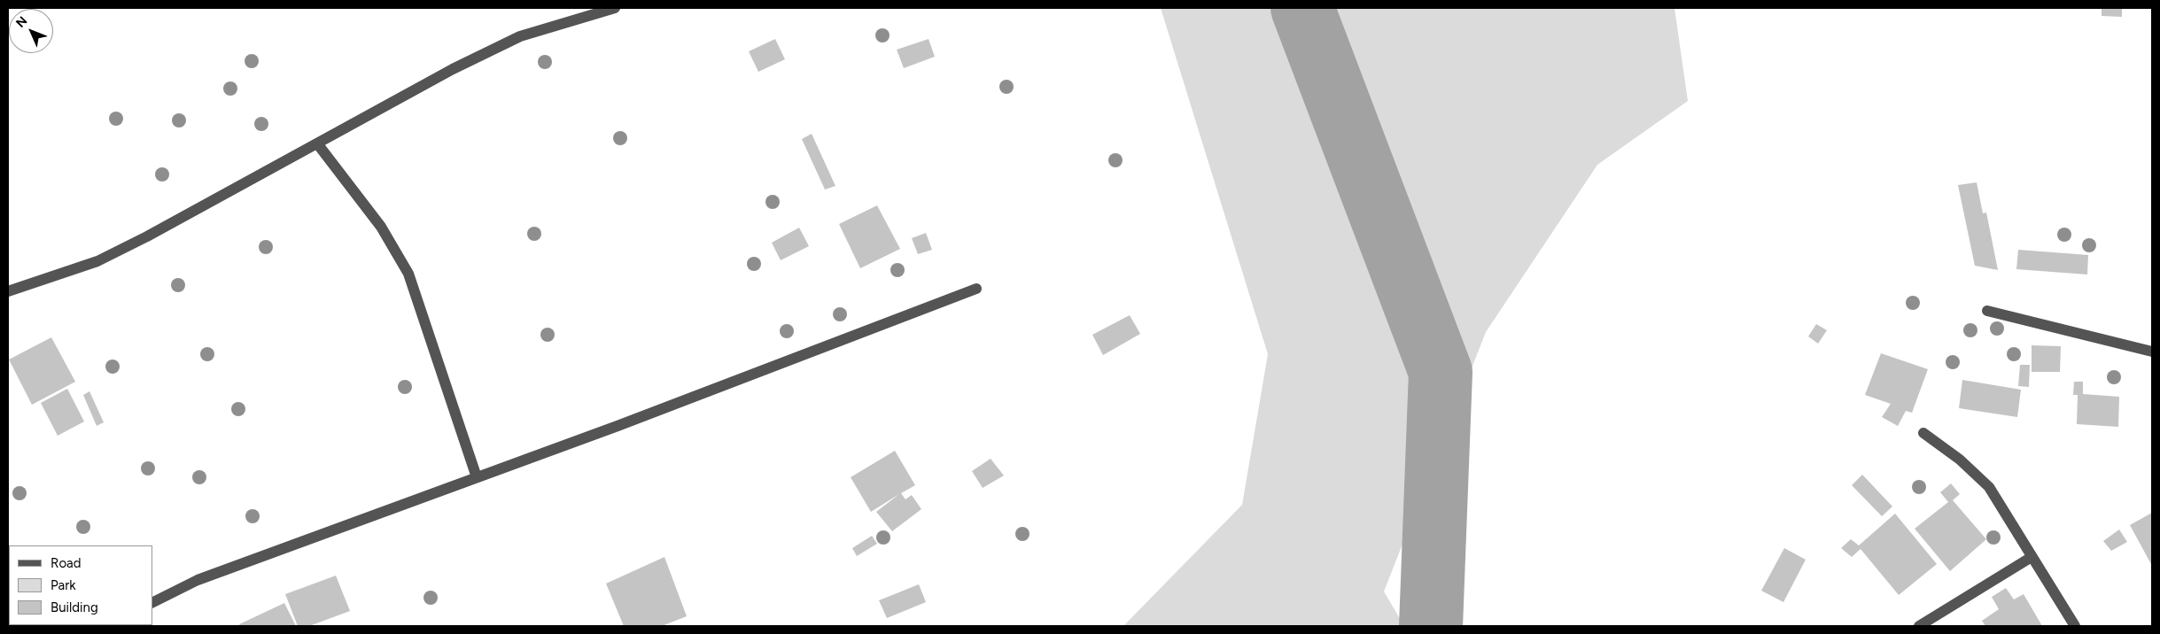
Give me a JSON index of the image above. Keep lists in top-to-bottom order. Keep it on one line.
{"legend":["Road","Park","Building"],"north":"top left"}
